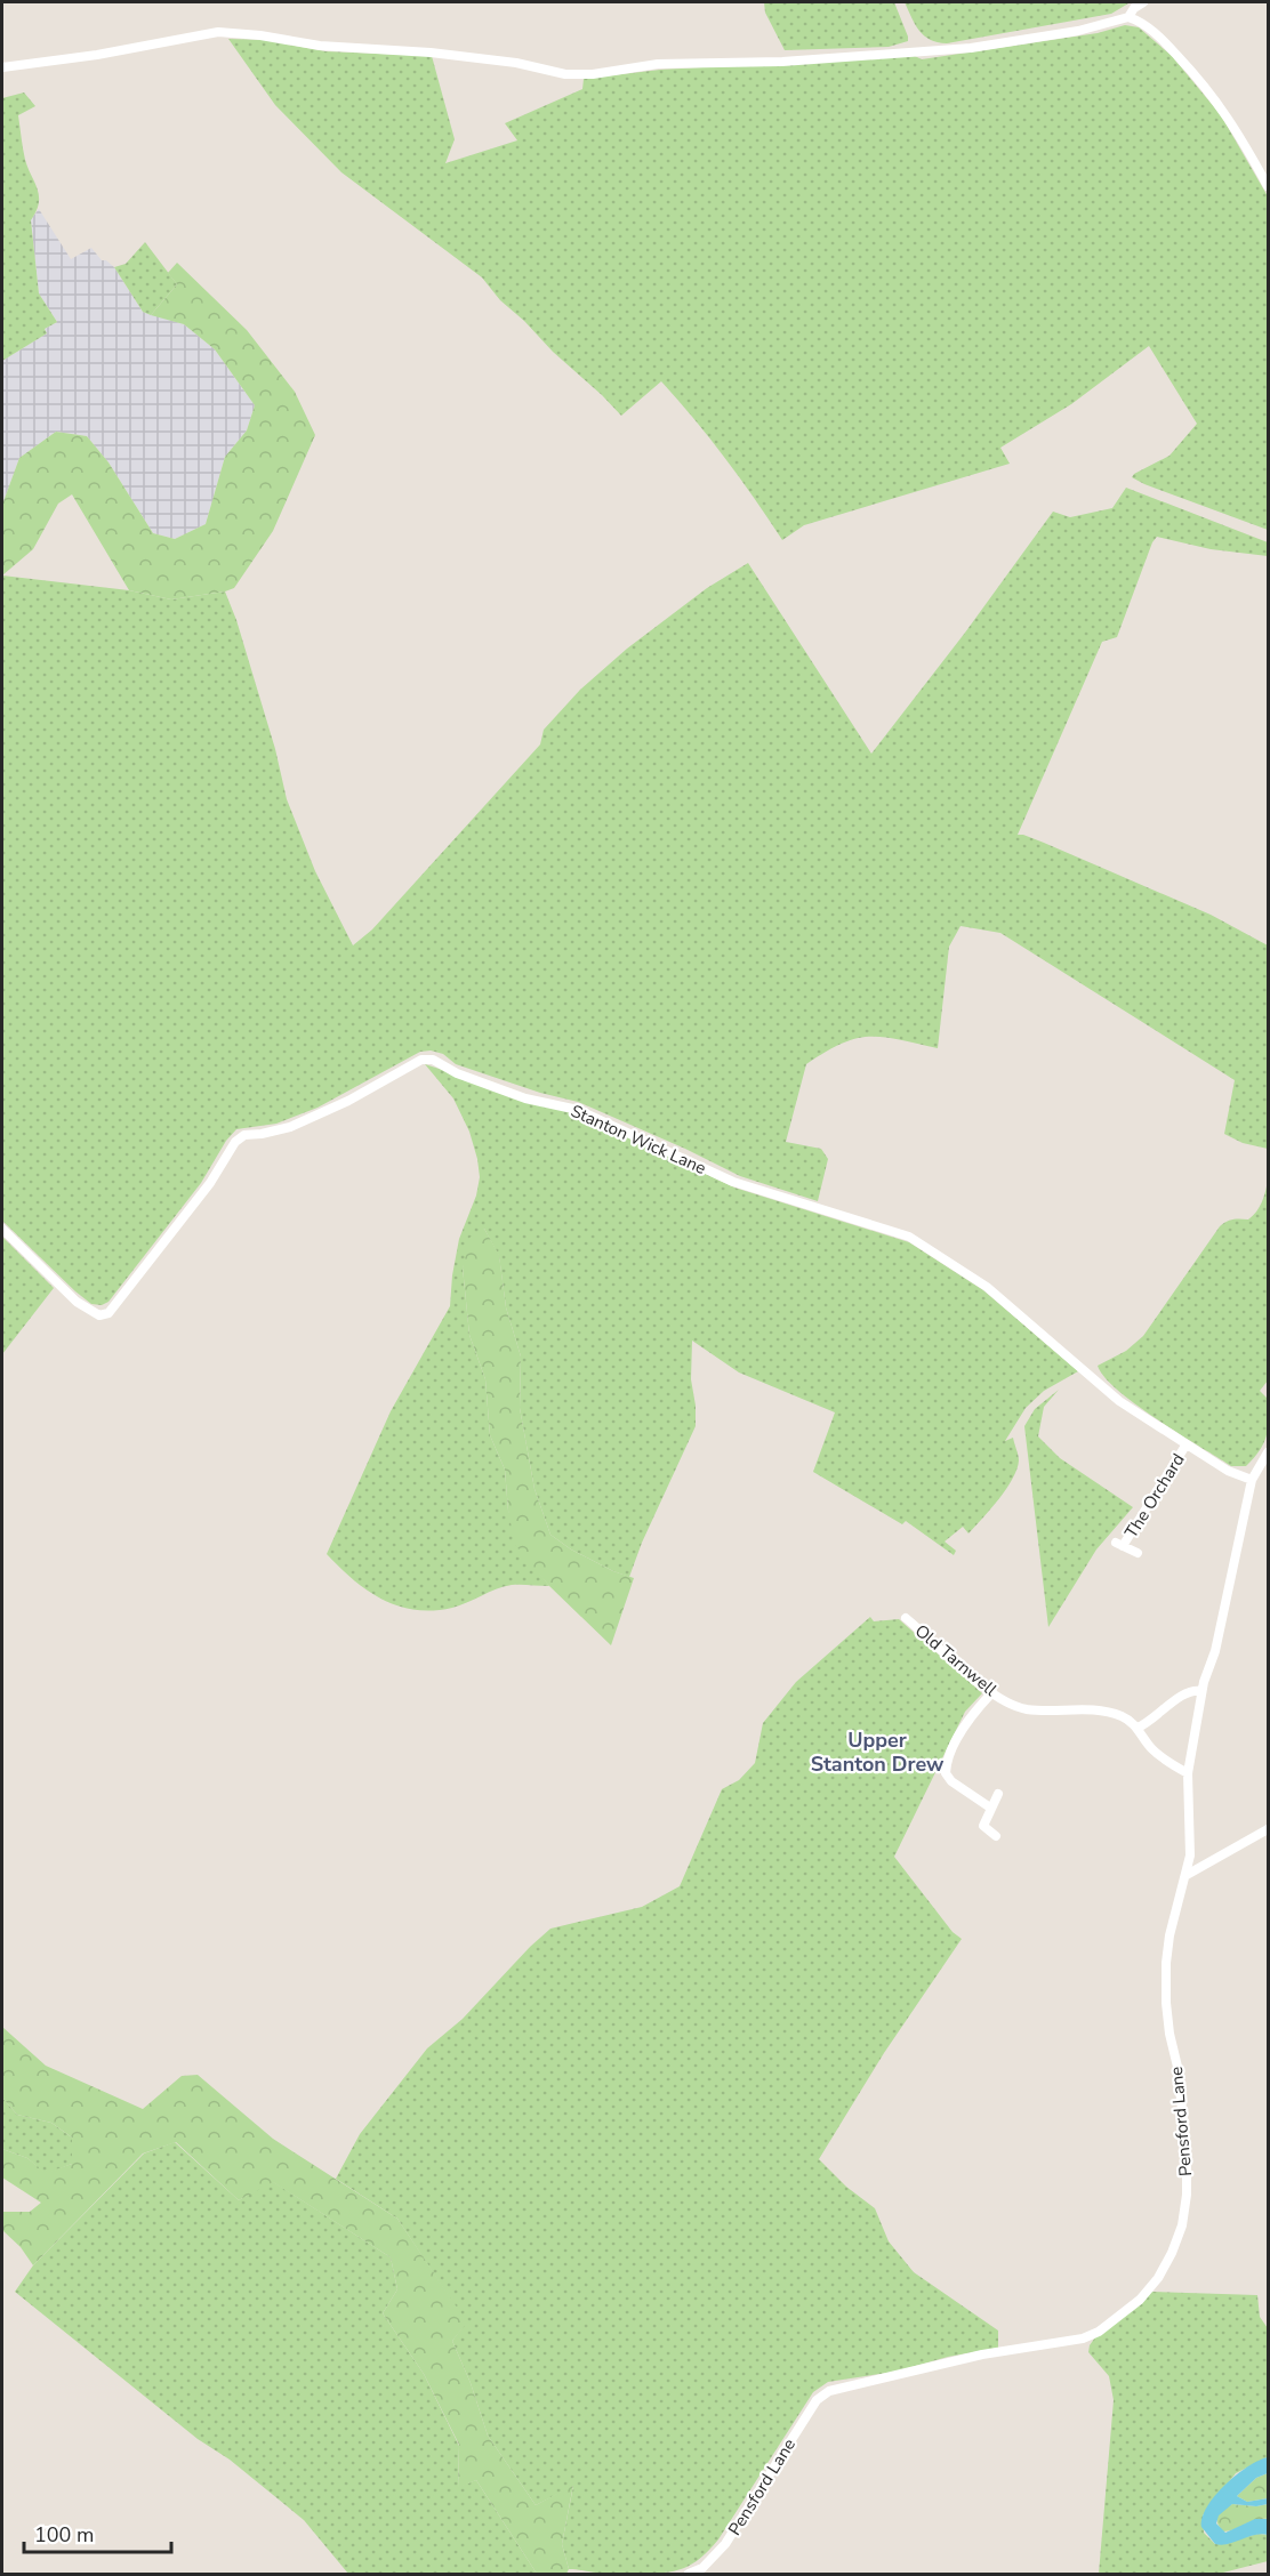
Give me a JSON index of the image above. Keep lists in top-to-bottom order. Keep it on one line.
{"streets":{"street":["Stanton Wick Lane","The Orchard","Old Tarnwell","Pensford Lane"]},"crossings":[["Stanton Wick Lane","The Orchard"],["Stanton Wick Lane","Pensford Lane"],["Old Tarnwell","Pensford Lane"]],"districts":["Upper Stanton Drew"],"scale_bar":"100 m"}
